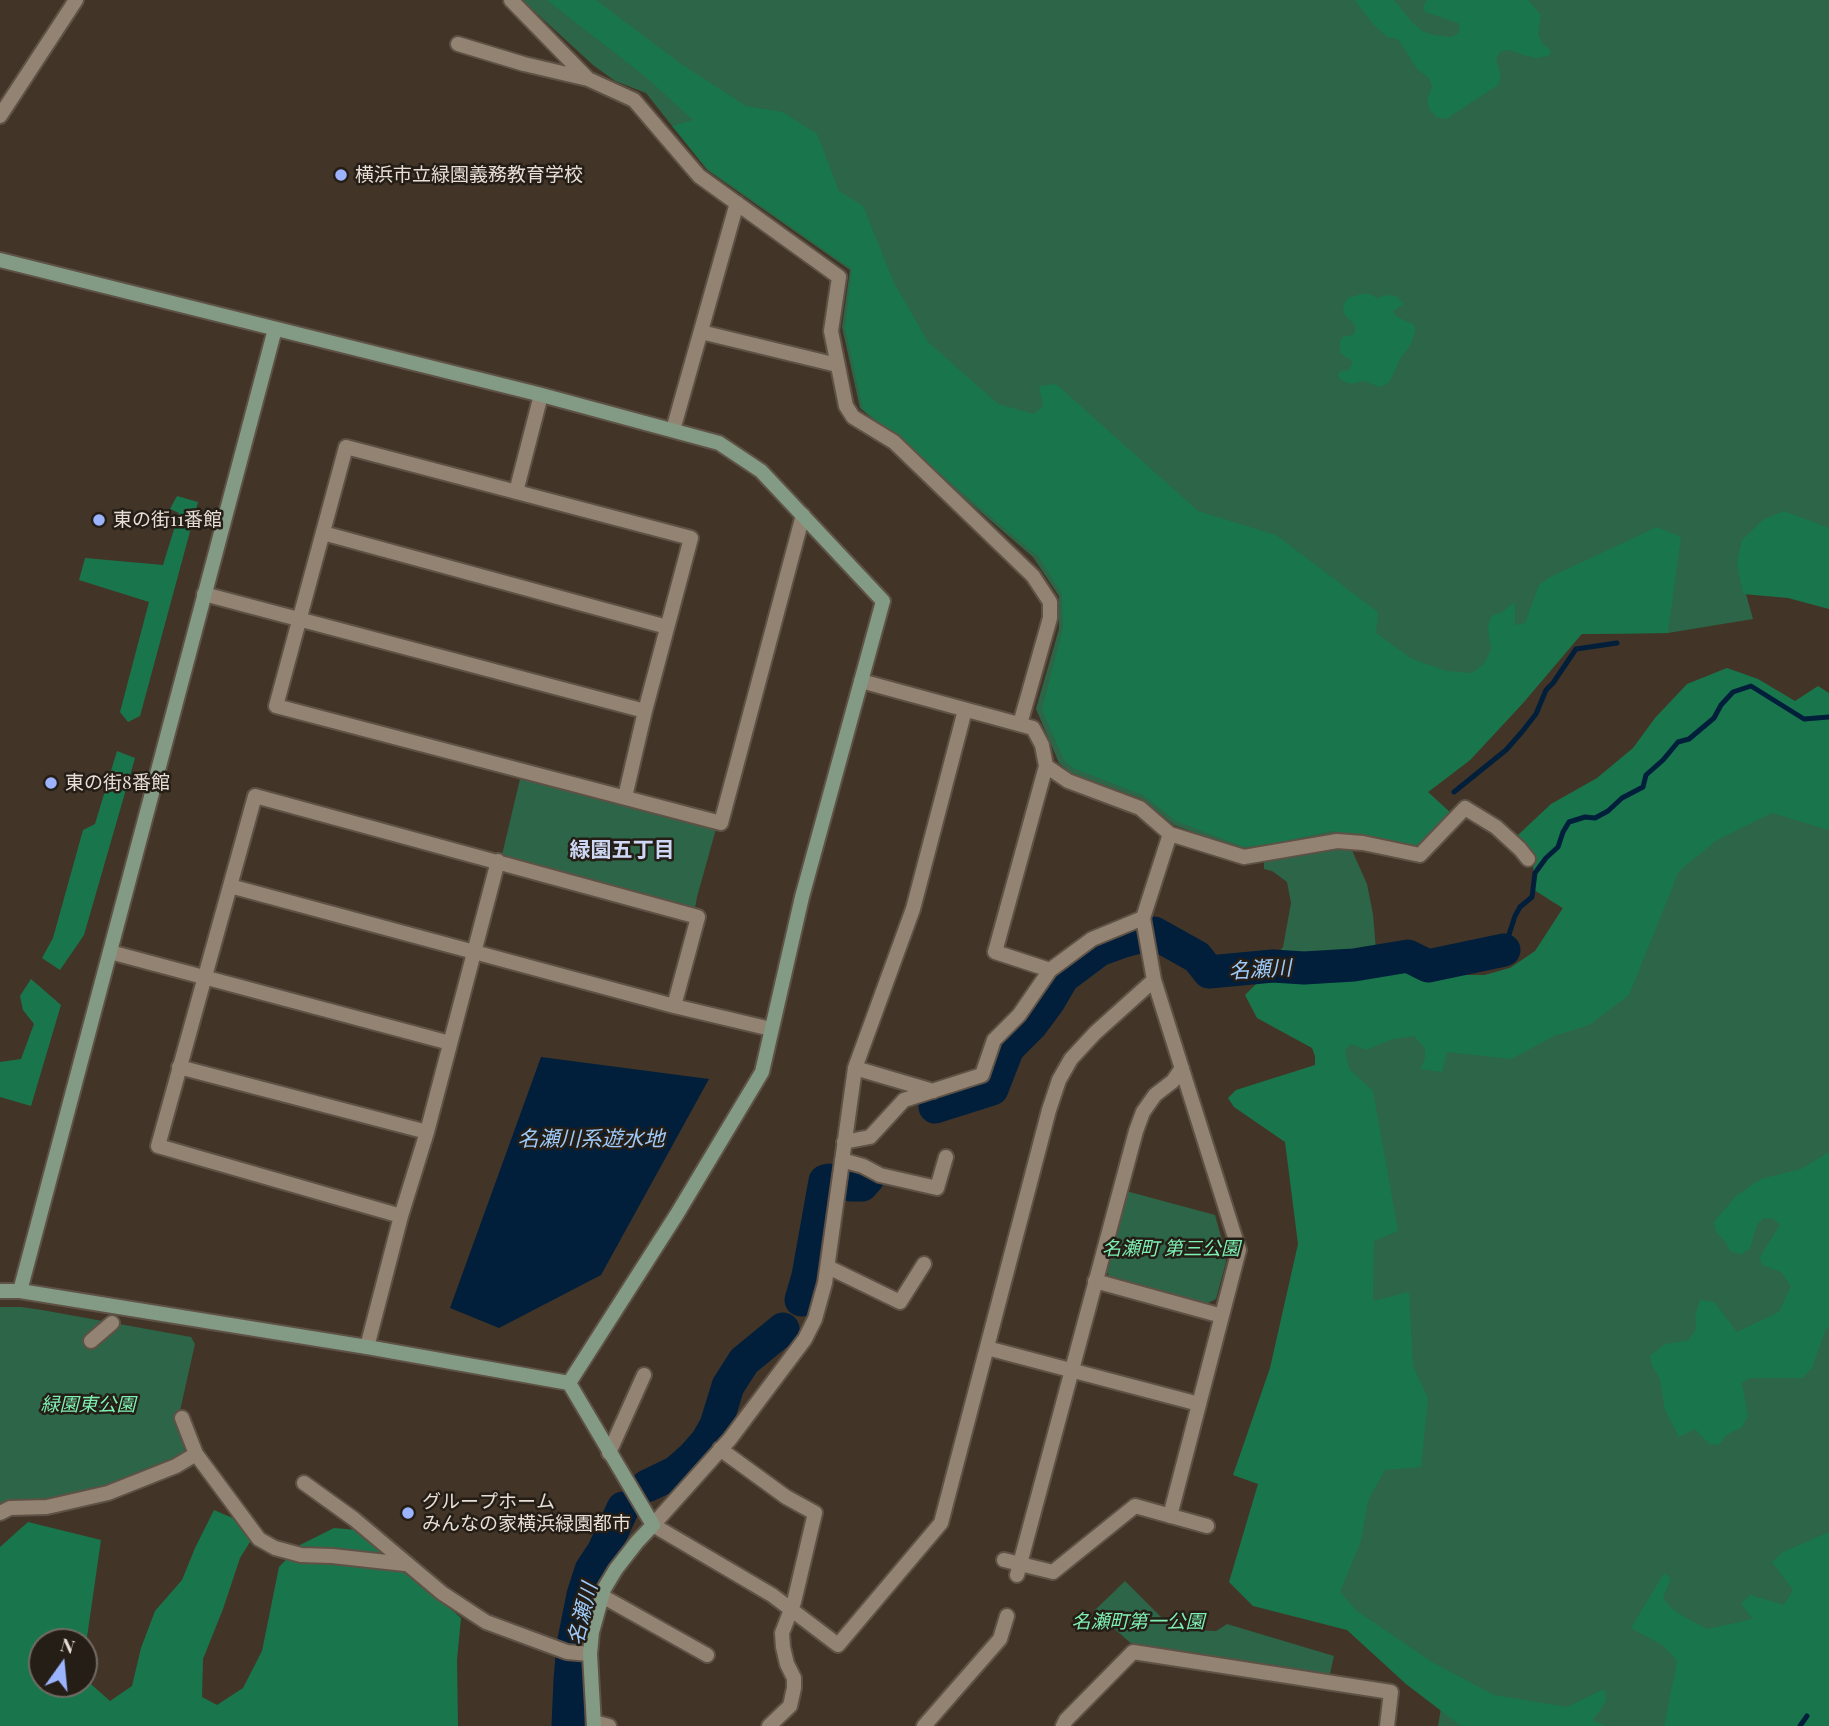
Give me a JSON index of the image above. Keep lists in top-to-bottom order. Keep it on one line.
{"districts":["緑園五丁目"],"water":["名瀬川","名瀬川系遊水地"],"parks":["名瀬町 第三公園","緑園東公園","名瀬町第一公園"],"places":["横浜市立緑園義務教育学校","東の街11番館","東の街8番館","グループホーム みんなの家横浜緑園都市"],"north":"top"}
